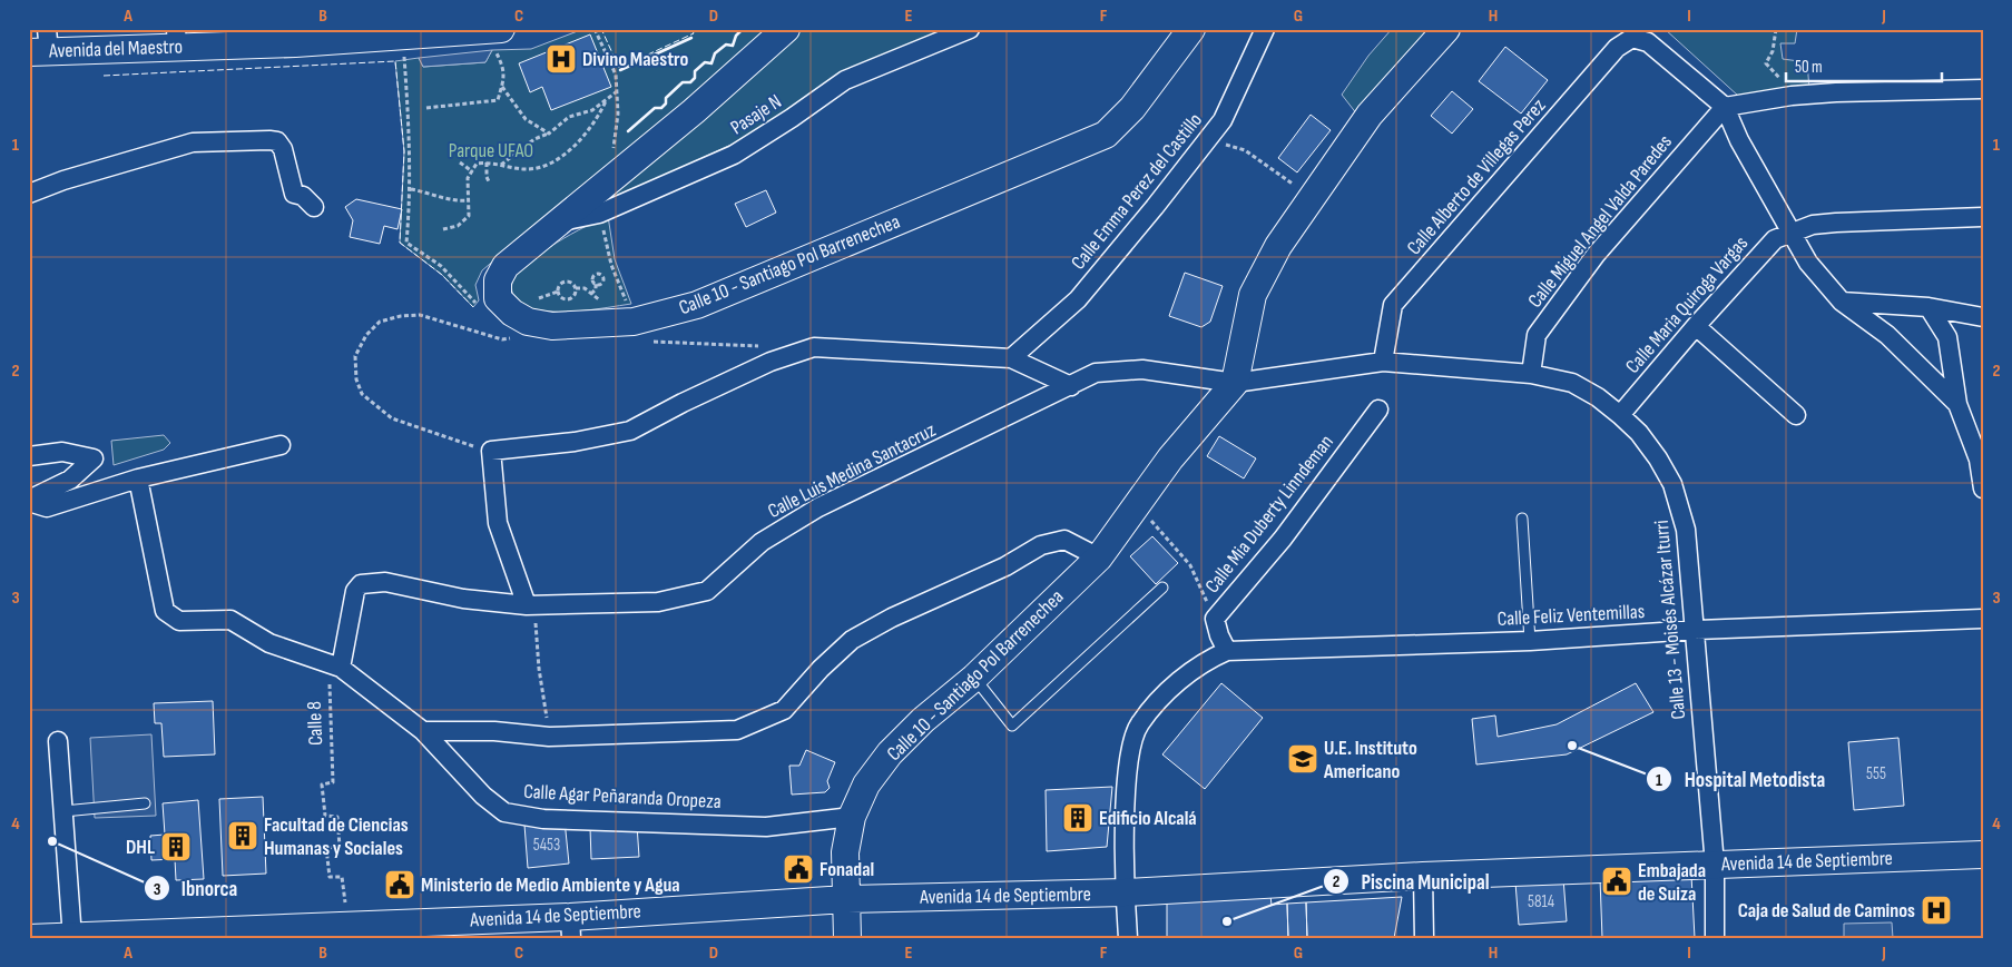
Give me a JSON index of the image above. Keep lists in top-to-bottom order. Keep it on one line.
{"streets":{"main road":["Avenida del Maestro","Calle 10 - Santiago Pol Barrenechea","Avenida 14 de Septiembre"],"street":["Pasaje N","Calle Alberto de Villegas Perez","Calle Emma Perez del Castillo","Calle Miguel Angel Valda Paredes","Calle Maria Quiroga Vargas","Calle Luis Medina Santacruz","Calle Mia Duberty Linndeman","Calle Feliz Ventemillas","Calle 13 - Moisés Alcázar Iturri","Calle Agar Peñaranda Oropeza"],"path":["Calle 8"]},"crossings":[["Pasaje N","Calle 10 - Santiago Pol Barrenechea"],["Calle Alberto de Villegas Perez","Calle Miguel Angel Valda Paredes"],["Calle Alberto de Villegas Perez","Calle 13 - Moisés Alcázar Iturri"],["Calle Miguel Angel Valda Paredes","Calle 13 - Moisés Alcázar Iturri"],["Calle 10 - Santiago Pol Barrenechea","Calle Luis Medina Santacruz"],["Calle 10 - Santiago Pol Barrenechea","Calle 13 - Moisés Alcázar Iturri"],["Calle 10 - Santiago Pol Barrenechea","Calle Agar Peñaranda Oropeza"],["Calle 10 - Santiago Pol Barrenechea","Avenida 14 de Septiembre"],["Calle Maria Quiroga Vargas","Calle 13 - Moisés Alcázar Iturri"],["Calle Luis Medina Santacruz","Calle 13 - Moisés Alcázar Iturri"],["Calle Luis Medina Santacruz","Calle 8"],["Calle Luis Medina Santacruz","Calle Agar Peñaranda Oropeza"],["Calle Mia Duberty Linndeman","Calle Feliz Ventemillas"],["Calle Feliz Ventemillas","Calle 13 - Moisés Alcázar Iturri"],["Calle 13 - Moisés Alcázar Iturri","Avenida 14 de Septiembre"],["Calle 8","Calle Agar Peñaranda Oropeza"],["Calle 8","Avenida 14 de Septiembre"]],"parks":["Parque UFAO"],"places":{"hospital":["Divino Maestro","Caja de Salud de Caminos"],"other":["Hospital Metodista","Ibnorca","Piscina Municipal"],"school or university":["U.E. Instituto Americano"],"building":["Edificio Alcalá","Facultad de Ciencias Humanas y Sociales","DHL"],"public building":["Fonadal","Embajada de Suiza","Ministerio de Medio Ambiente y Agua"]},"house_numbers":["555","5453","5814"],"scale_bar":"50 m","grid":{"columns":["A","B","C","D","E","F","G","H","I","J"],"rows":["1","2","3","4"]}}
